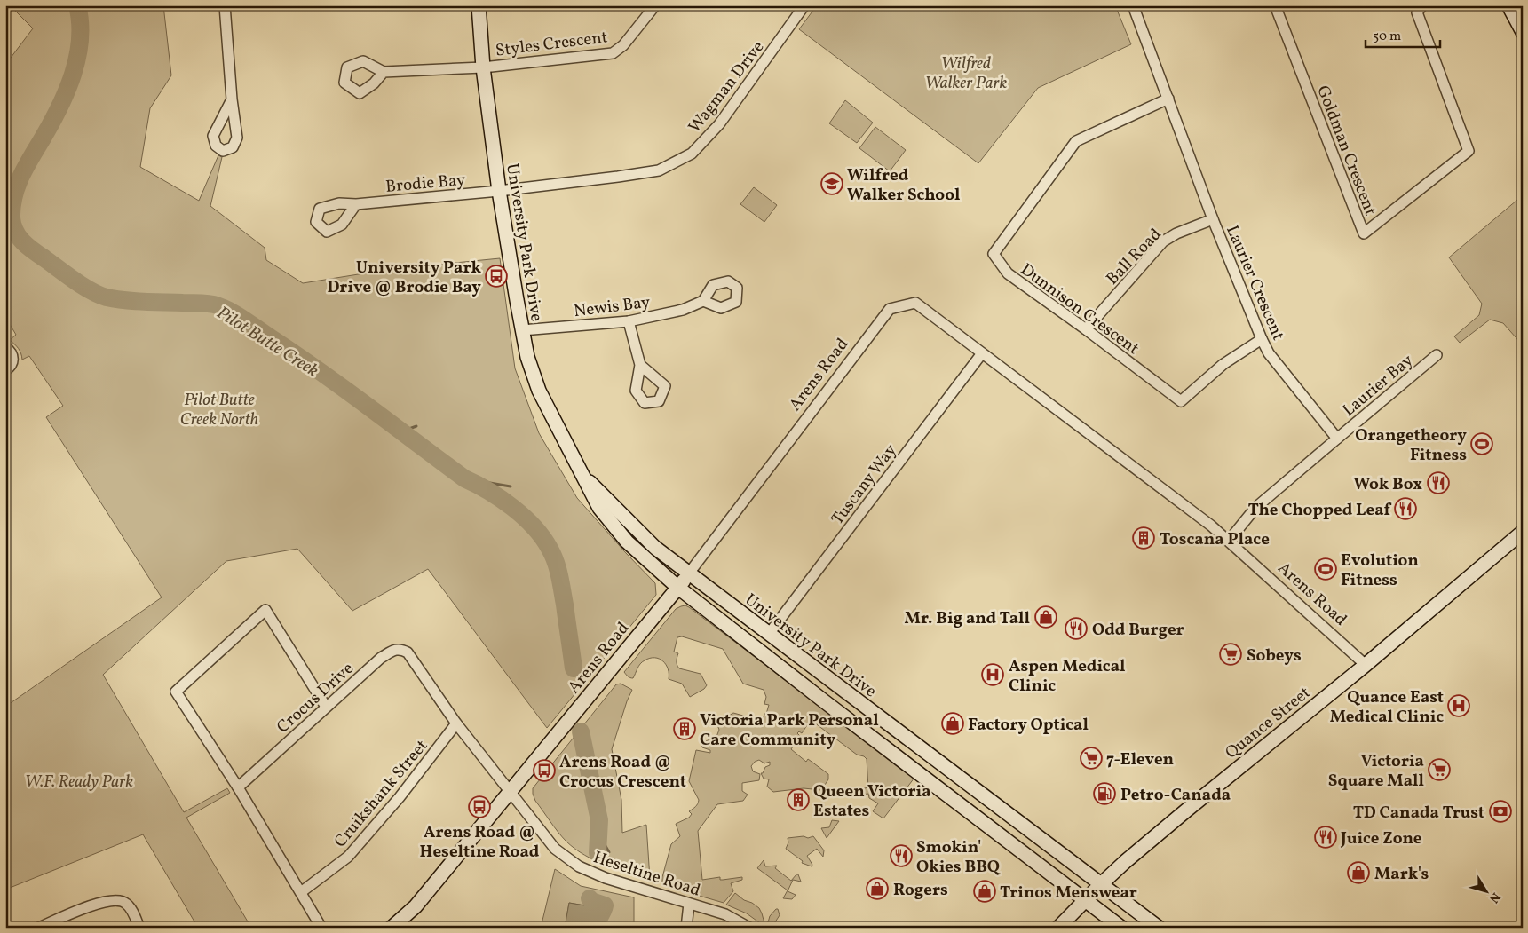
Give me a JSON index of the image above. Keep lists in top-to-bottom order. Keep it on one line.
{"streets":{"street":["Styles Crescent","Wagman Drive","Goldman Crescent","Brodie Bay","University Park Drive","Ball Road","Laurier Crescent","Newis Bay","Dunnison Crescent","Arens Road","Laurier Bay","Tuscany Way","Crocus Drive","Quance Street","Cruikshank Street","Heseltine Road"]},"crossings":[["Styles Crescent","University Park Drive"],["Wagman Drive","Brodie Bay"],["Wagman Drive","University Park Drive"],["Brodie Bay","University Park Drive"],["University Park Drive","Newis Bay"],["University Park Drive","Arens Road"],["University Park Drive","Tuscany Way"],["University Park Drive","Quance Street"],["Ball Road","Laurier Crescent"],["Ball Road","Dunnison Crescent"],["Laurier Crescent","Dunnison Crescent"],["Laurier Crescent","Laurier Bay"],["Arens Road","Tuscany Way"],["Arens Road","Crocus Drive"],["Arens Road","Quance Street"],["Arens Road","Heseltine Road"],["Crocus Drive","Cruikshank Street"],["Crocus Drive","Heseltine Road"]],"water":["Pilot Butte Creek"],"parks":["Wilfred Walker Park","Pilot Butte Creek North","W.F. Ready Park"],"places":{"school or university":["Wilfred Walker School"],"bus stop":["University Park Drive @ Brodie Bay","Arens Road @ Crocus Crescent","Arens Road @ Heseltine Road"],"sports":["Orangetheory Fitness","Evolution Fitness"],"restaurant":["Wok Box","The Chopped Leaf","Odd Burger","Juice Zone","Smokin' Okies BBQ"],"building":["Toscana Place","Victoria Park Personal Care Community","Queen Victoria Estates"],"shop":["Mr. Big and Tall","Factory Optical","Mark's","Rogers","Trinos Menswear"],"supermarket":["Sobeys","7-Eleven","Victoria Square Mall"],"hospital":["Aspen Medical Clinic","Quance East Medical Clinic"],"fuel station":["Petro-Canada"],"bank":["TD Canada Trust"]},"scale_bar":"50 m","north":"bottom right"}
